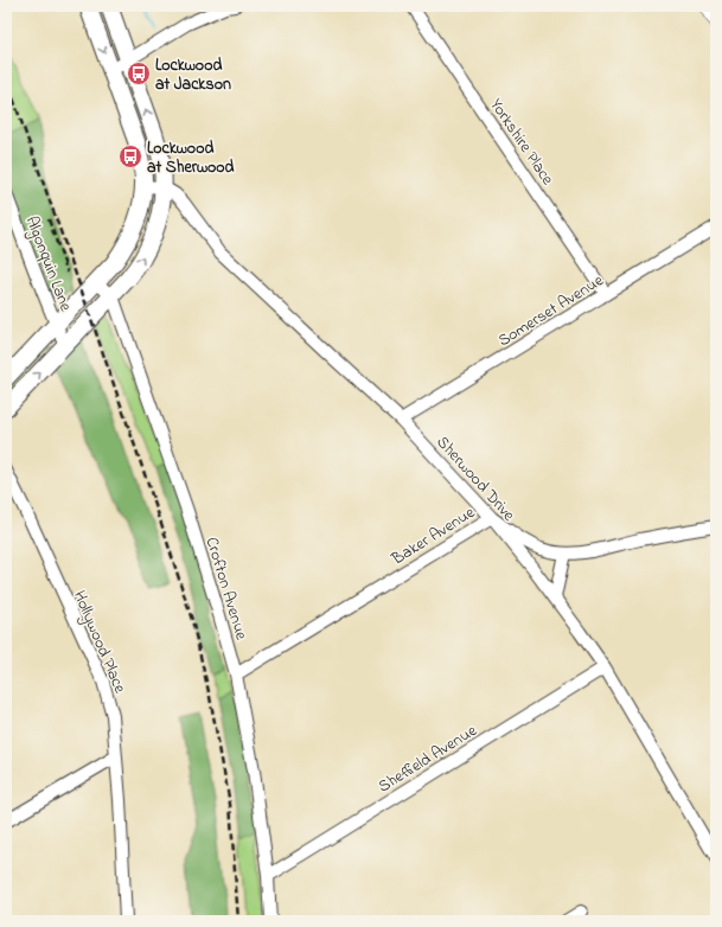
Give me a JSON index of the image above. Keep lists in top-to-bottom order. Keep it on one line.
{"streets":{"street":["Yorkshire Place","Algonquin Lane","Somerset Avenue","Sherwood Drive","Baker Avenue","Crofton Avenue","Hollywood Place","Sheffield Avenue"]},"crossings":[["Yorkshire Place","Somerset Avenue"],["Somerset Avenue","Sherwood Drive"],["Sherwood Drive","Baker Avenue"],["Sherwood Drive","Sheffield Avenue"],["Baker Avenue","Crofton Avenue"],["Crofton Avenue","Sheffield Avenue"]],"places":{"bus stop":["Lockwood at Jackson","Lockwood at Sherwood"]}}
